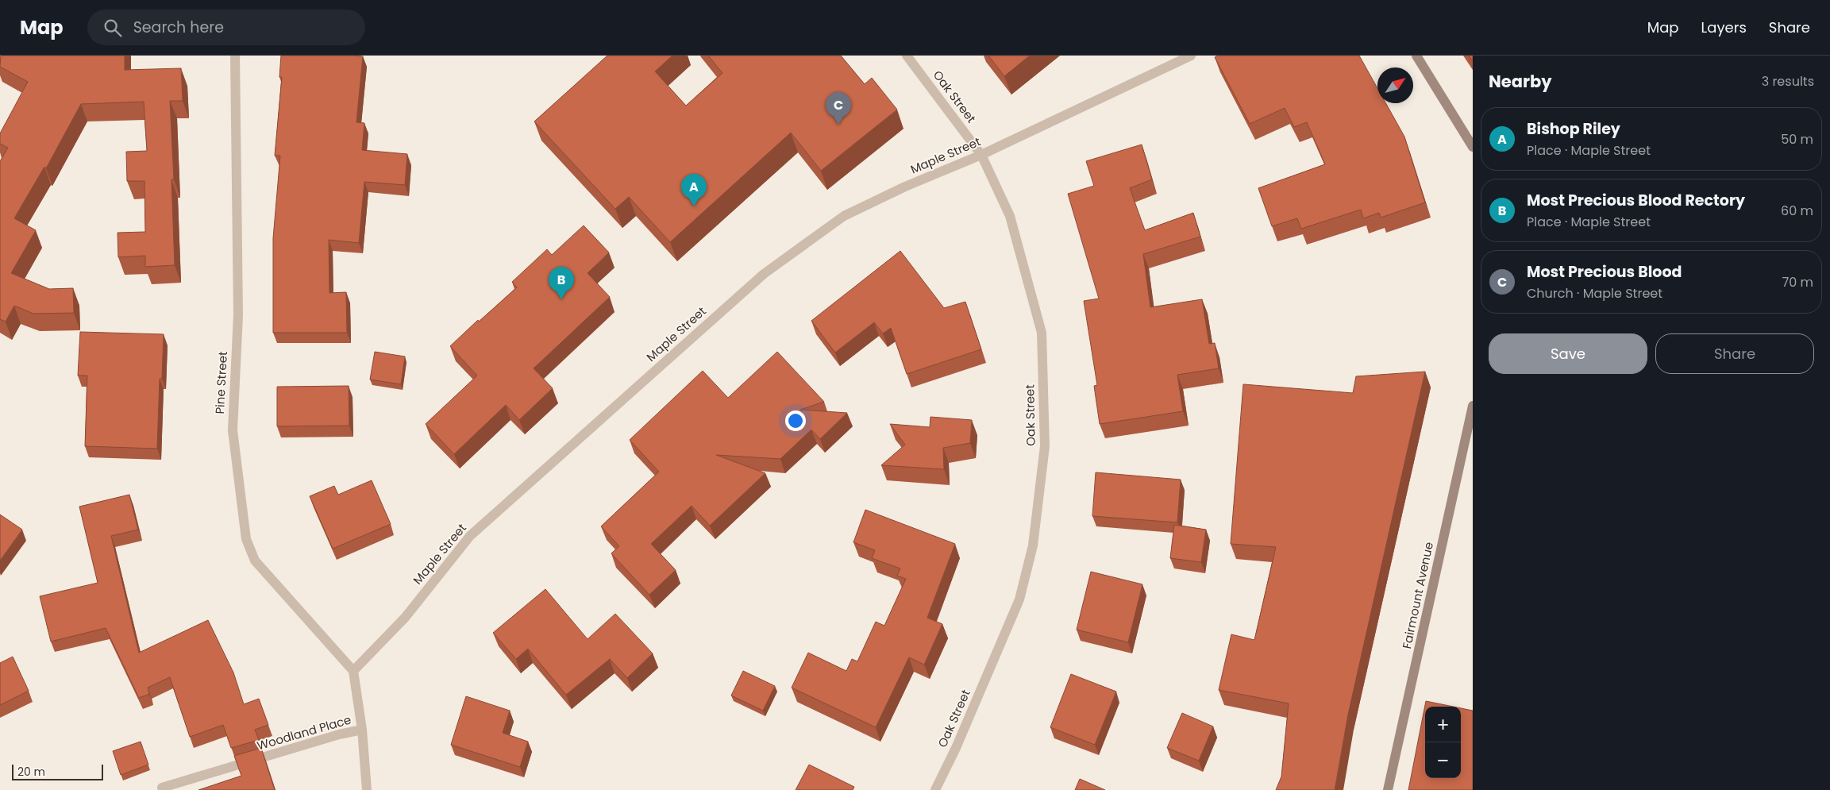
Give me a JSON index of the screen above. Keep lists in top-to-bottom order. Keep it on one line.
{"streets":{"main road":["Fairmount Avenue"],"street":["Oak Street","Maple Street","Pine Street","Woodland Place"]},"crossings":[["Oak Street","Maple Street"],["Maple Street","Pine Street"]],"scale_bar":"20 m","north":"top right","page":{"header":"Map","search":"Search here","nav":["Map","Layers","Share"],"heading":["Nearby","3 results"],"pins":["C","A","B"],"list":[{"mark":"A","name":"Bishop Riley","note":"Place · Maple Street","value":"50 m"},{"mark":"B","name":"Most Precious Blood Rectory","note":"Place · Maple Street","value":"60 m"},{"mark":"C","name":"Most Precious Blood","note":"Church · Maple Street","value":"70 m"}],"buttons":["Save","Share"],"map_buttons":["+","−"],"scale":"20 m"}}
